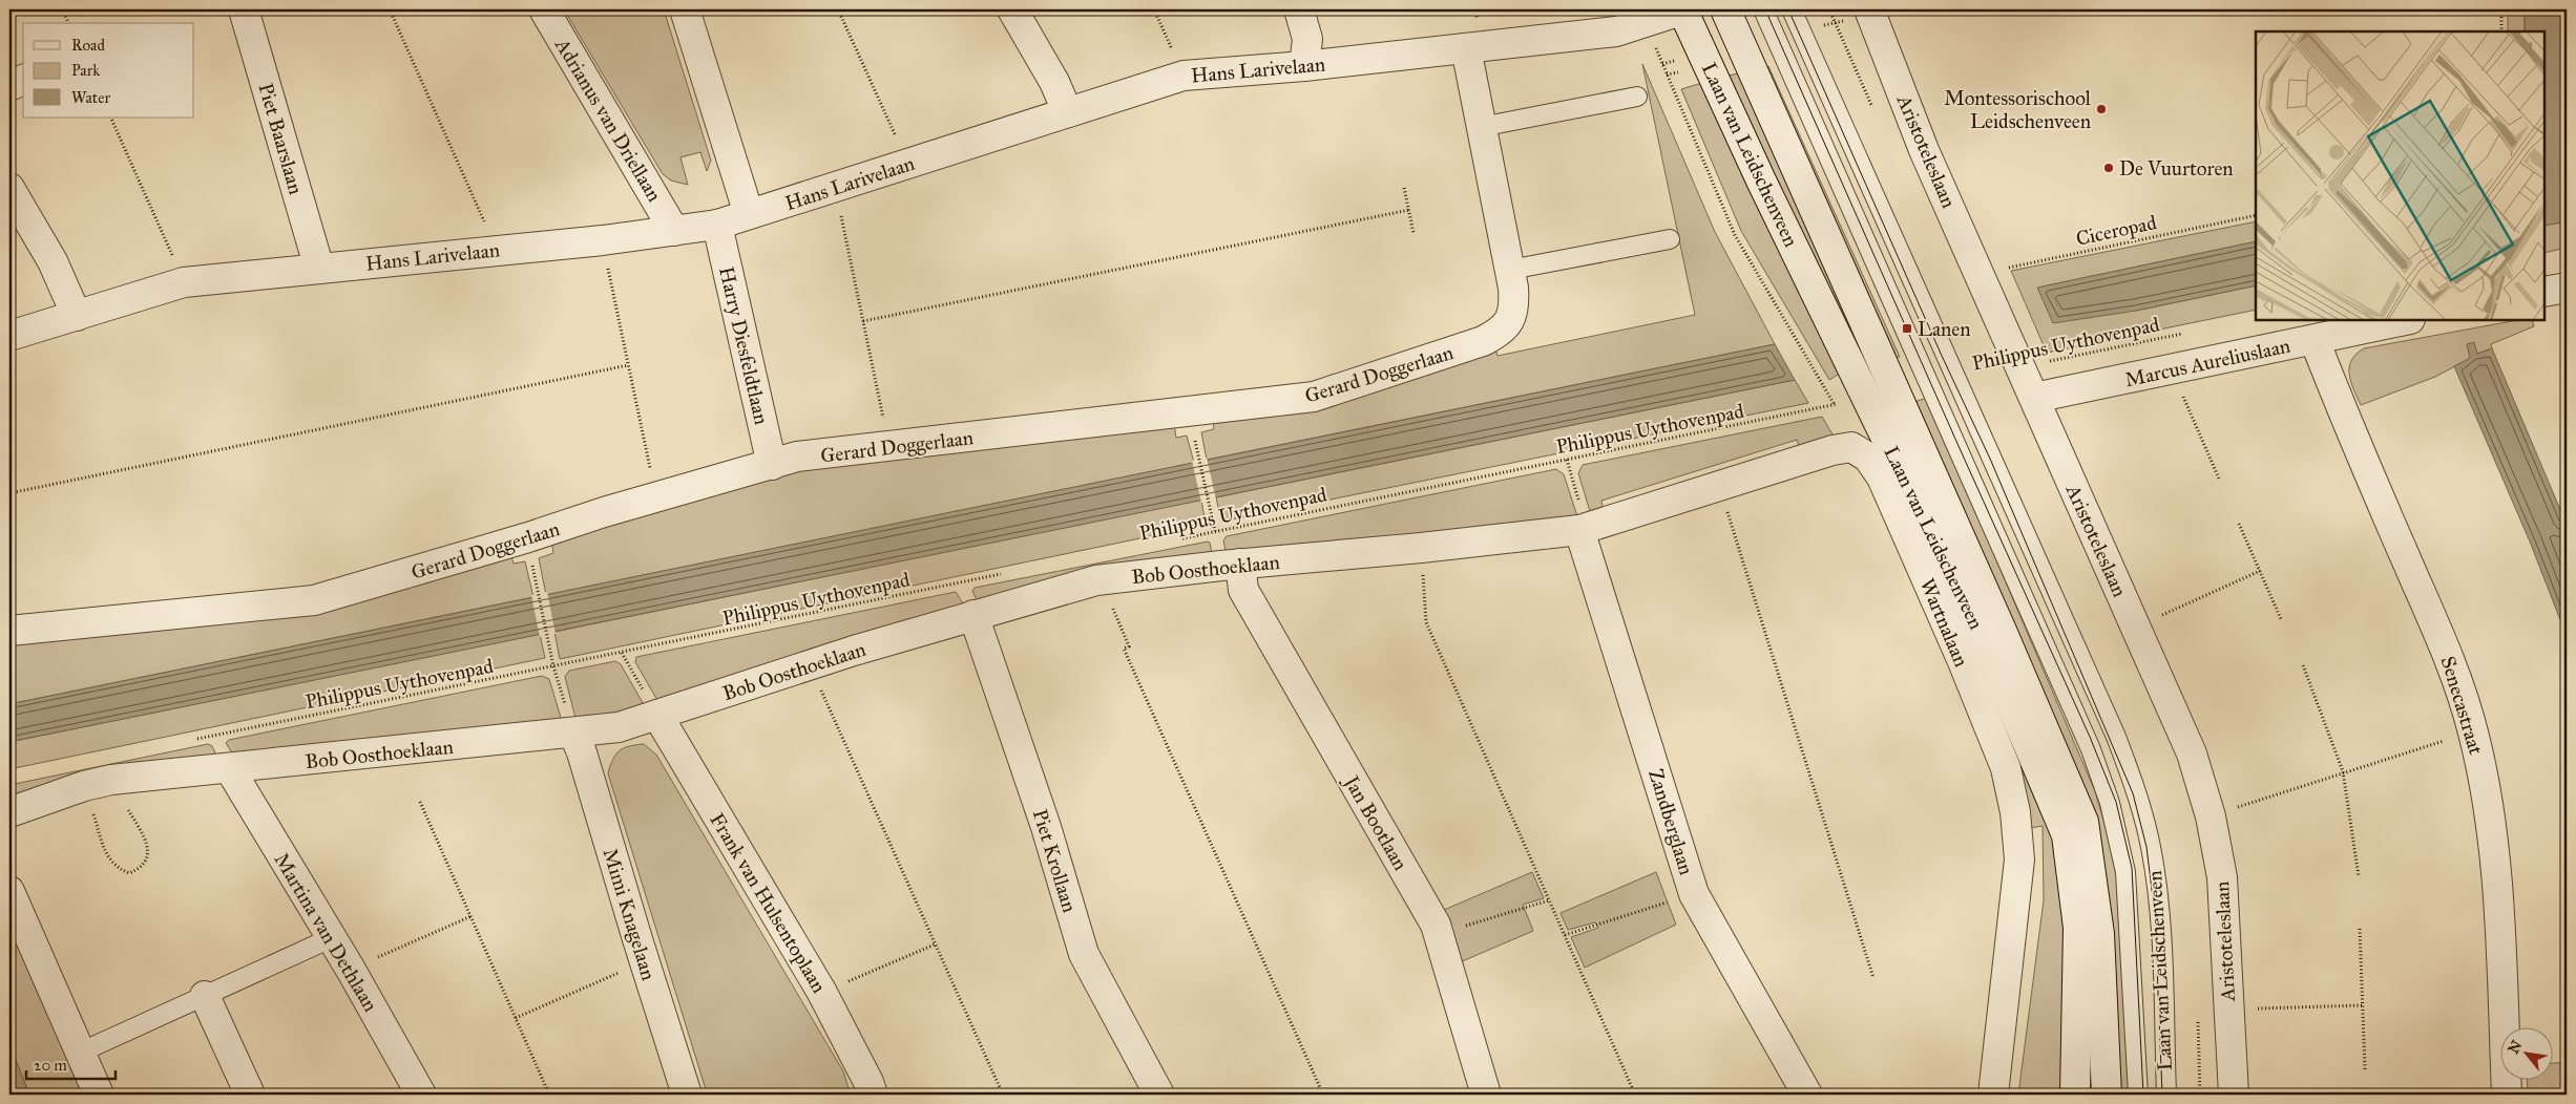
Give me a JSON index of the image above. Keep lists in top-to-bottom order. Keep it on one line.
{"streets":{"street":["Hans Larivelaan","Adrianus van Driellaan","Piet Baarslaan","Aristoteleslaan","Laan van Leidschenveen","Harry Diesfeldtlaan","Marcus Aureliuslaan","Gerard Doggerlaan","Bob Oosthoeklaan","Wartnalaan","Senecastraat","Zandberglaan","Jan Bootlaan","Piet Krollaan","Frank van Hulsentoplaan","Mimi Knagelaan","Martina van Dethlaan"],"path":["Ciceropad","Philippus Uythovenpad"]},"crossings":[["Hans Larivelaan","Adrianus van Driellaan"],["Hans Larivelaan","Piet Baarslaan"],["Hans Larivelaan","Laan van Leidschenveen"],["Hans Larivelaan","Harry Diesfeldtlaan"],["Hans Larivelaan","Gerard Doggerlaan"],["Aristoteleslaan","Ciceropad"],["Aristoteleslaan","Philippus Uythovenpad"],["Aristoteleslaan","Marcus Aureliuslaan"],["Laan van Leidschenveen","Philippus Uythovenpad"],["Laan van Leidschenveen","Wartnalaan"],["Harry Diesfeldtlaan","Gerard Doggerlaan"],["Marcus Aureliuslaan","Senecastraat"],["Bob Oosthoeklaan","Zandberglaan"],["Bob Oosthoeklaan","Jan Bootlaan"],["Bob Oosthoeklaan","Piet Krollaan"],["Bob Oosthoeklaan","Frank van Hulsentoplaan"],["Bob Oosthoeklaan","Mimi Knagelaan"],["Bob Oosthoeklaan","Martina van Dethlaan"]],"places":{"other":["Montessorischool Leidschenveen","De Vuurtoren"],"transit":["Lanen"]},"legend":["Road","Park","Water"],"scale_bar":"20 m","north":"top left"}
